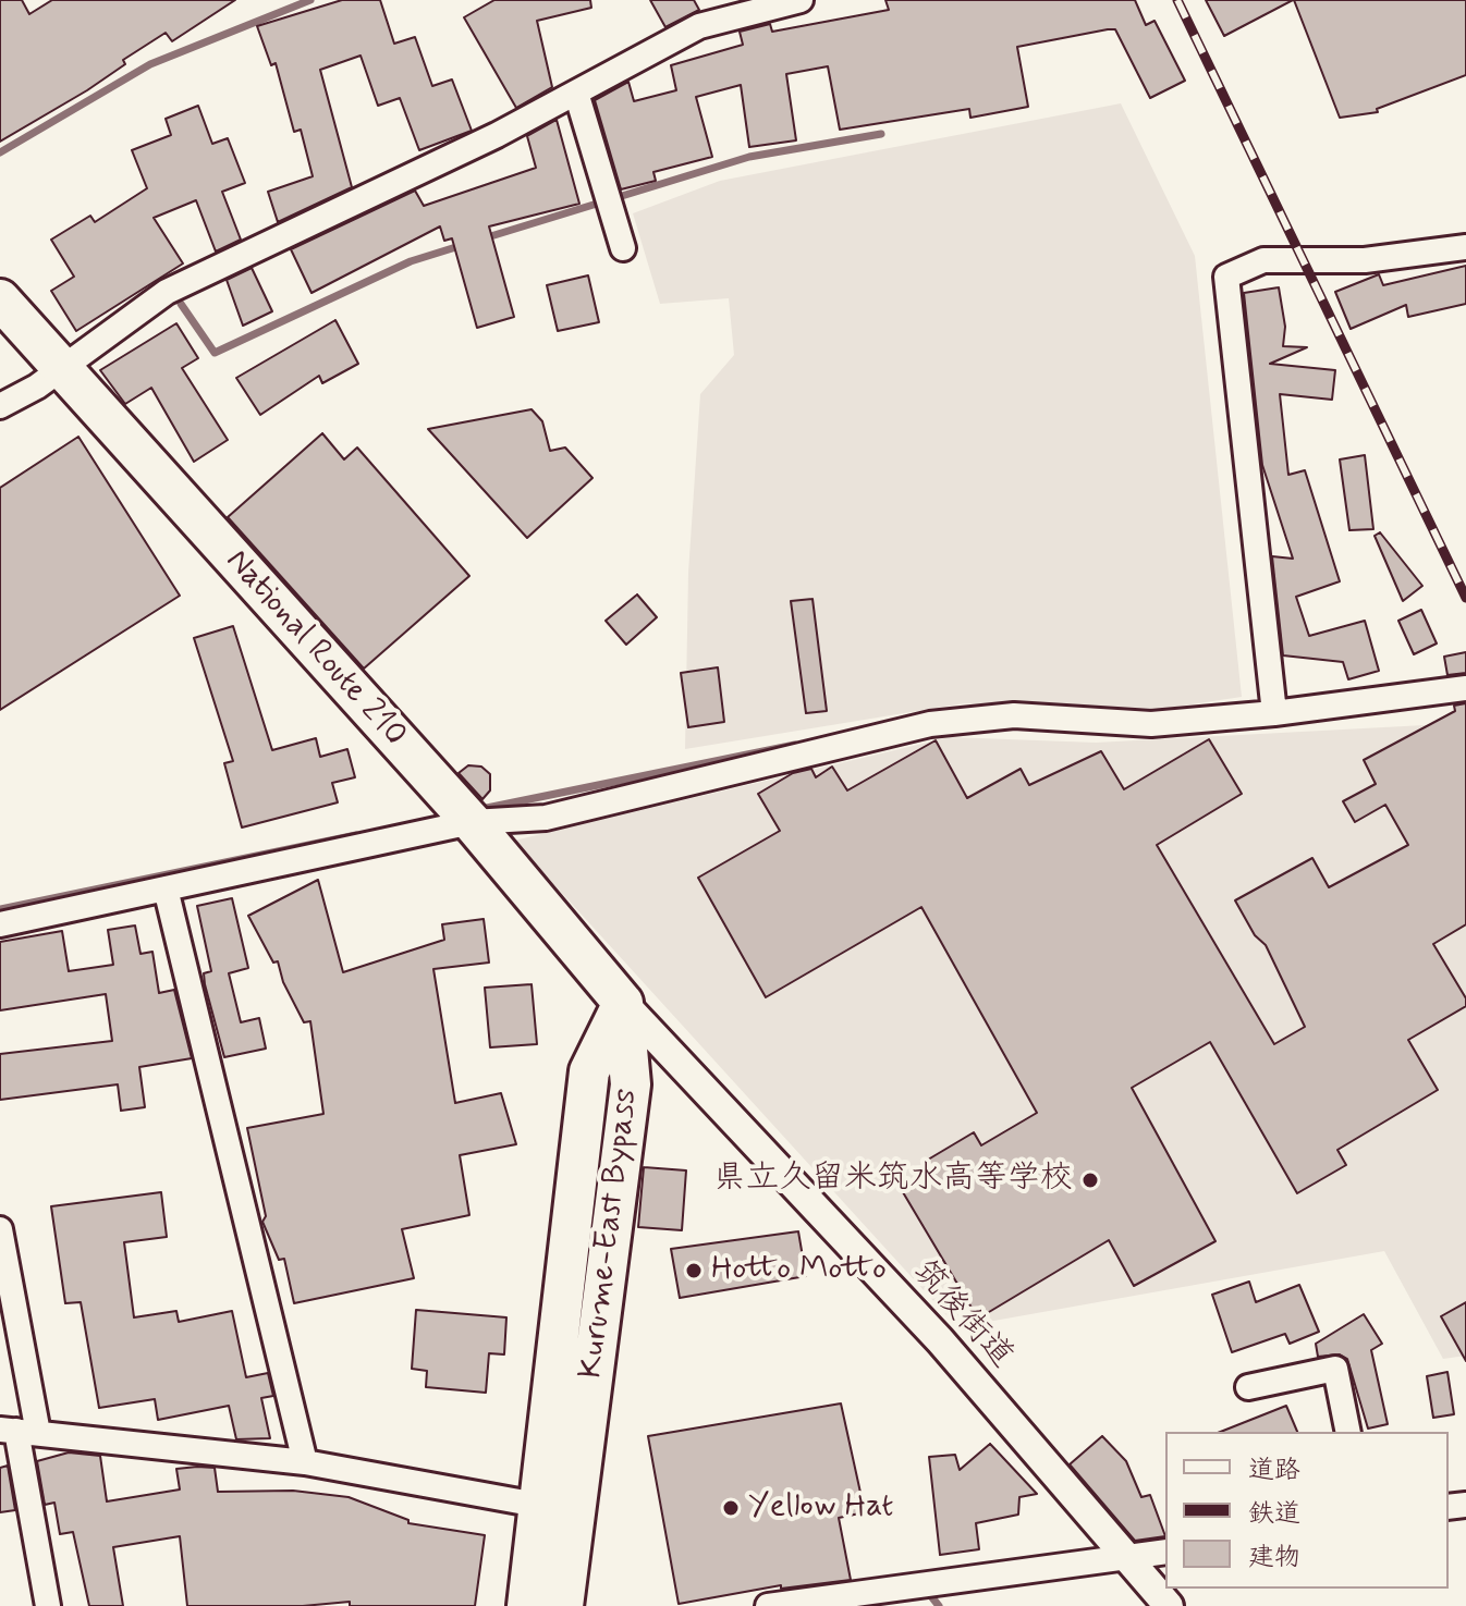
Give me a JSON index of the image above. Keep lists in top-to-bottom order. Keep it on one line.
{"streets":{"highway":["National Route 210","Kurume-East Bypass"],"street":["筑後街道"]},"crossings":[["National Route 210","Kurume-East Bypass"],["National Route 210","筑後街道"],["Kurume-East Bypass","筑後街道"]],"places":["県立久留米筑水高等学校","Hotto Motto","Yellow Hat"],"legend":["道路","鉄道","建物"]}
